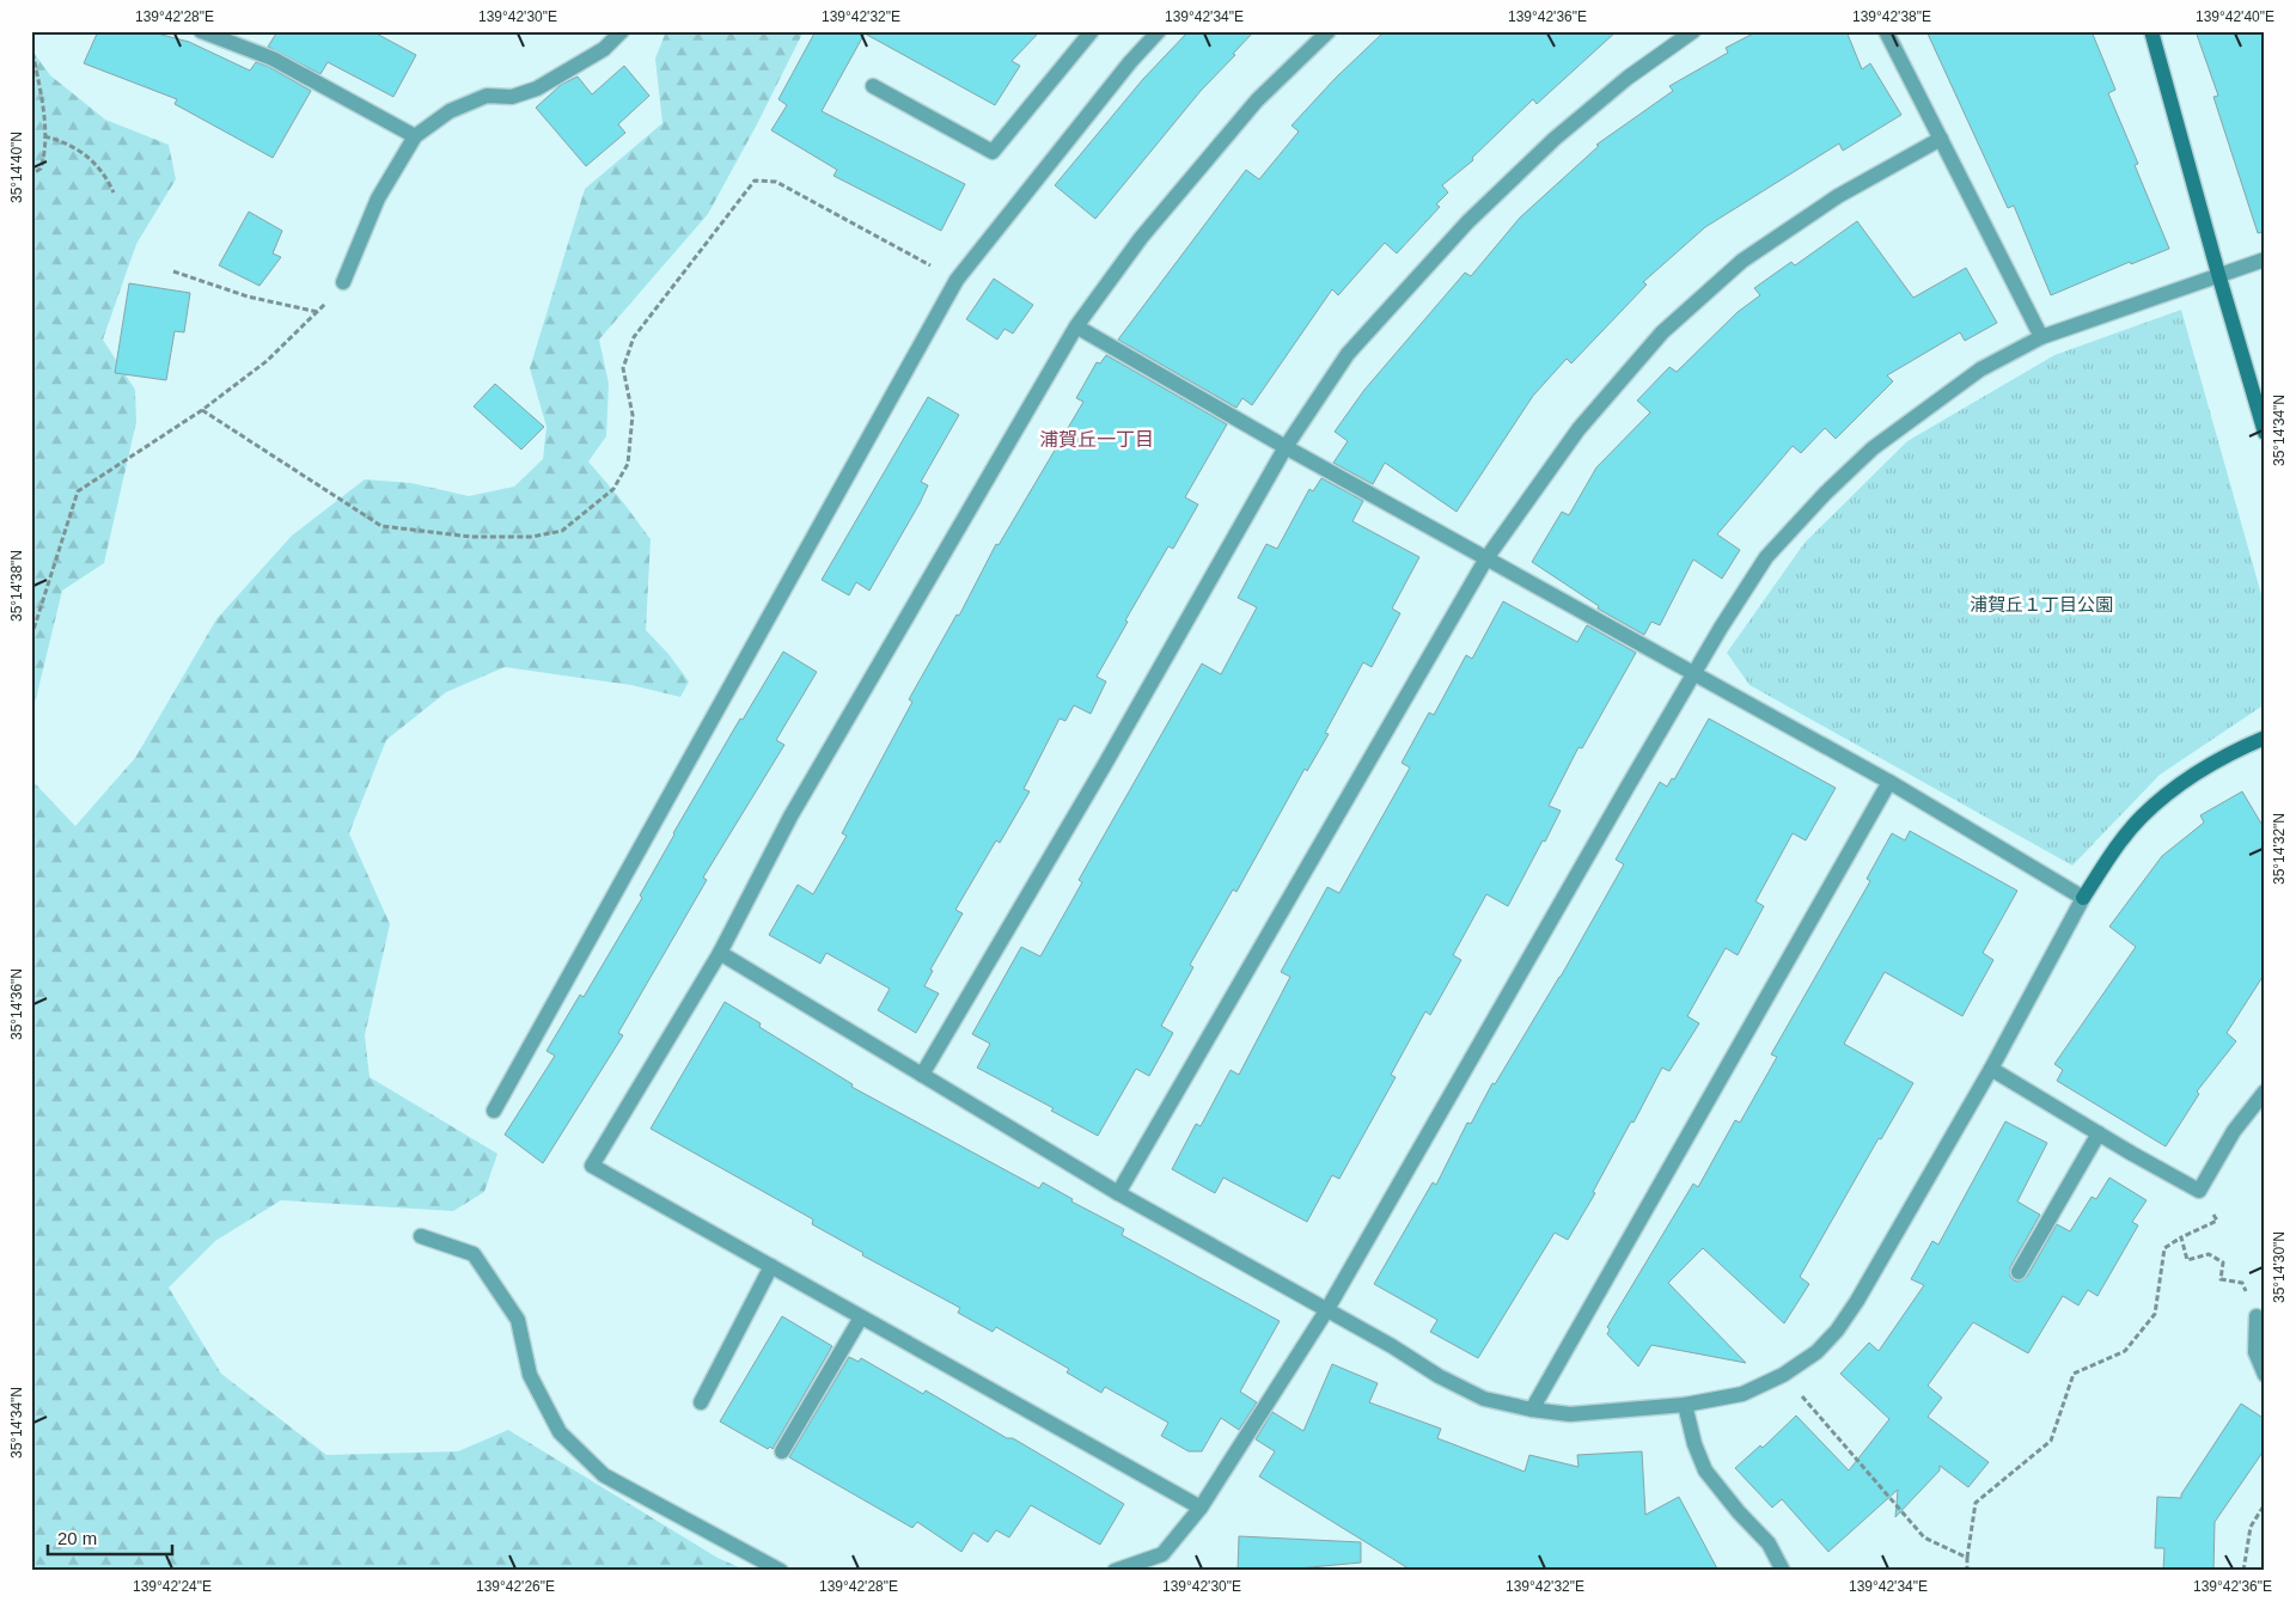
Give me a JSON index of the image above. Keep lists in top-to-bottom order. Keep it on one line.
{"districts":["浦賀丘一丁目"],"parks":["浦賀丘１丁目公園"],"scale_bar":"20 m","coordinates":["139°42'28\"E","139°42'30\"E","139°42'32\"E","139°42'34\"E","139°42'36\"E","139°42'38\"E","139°42'40\"E","35°14'40\"N","35°14'34\"N","35°14'38\"N","35°14'32\"N","35°14'36\"N","35°14'30\"N","139°42'24\"E","139°42'26\"E"]}
